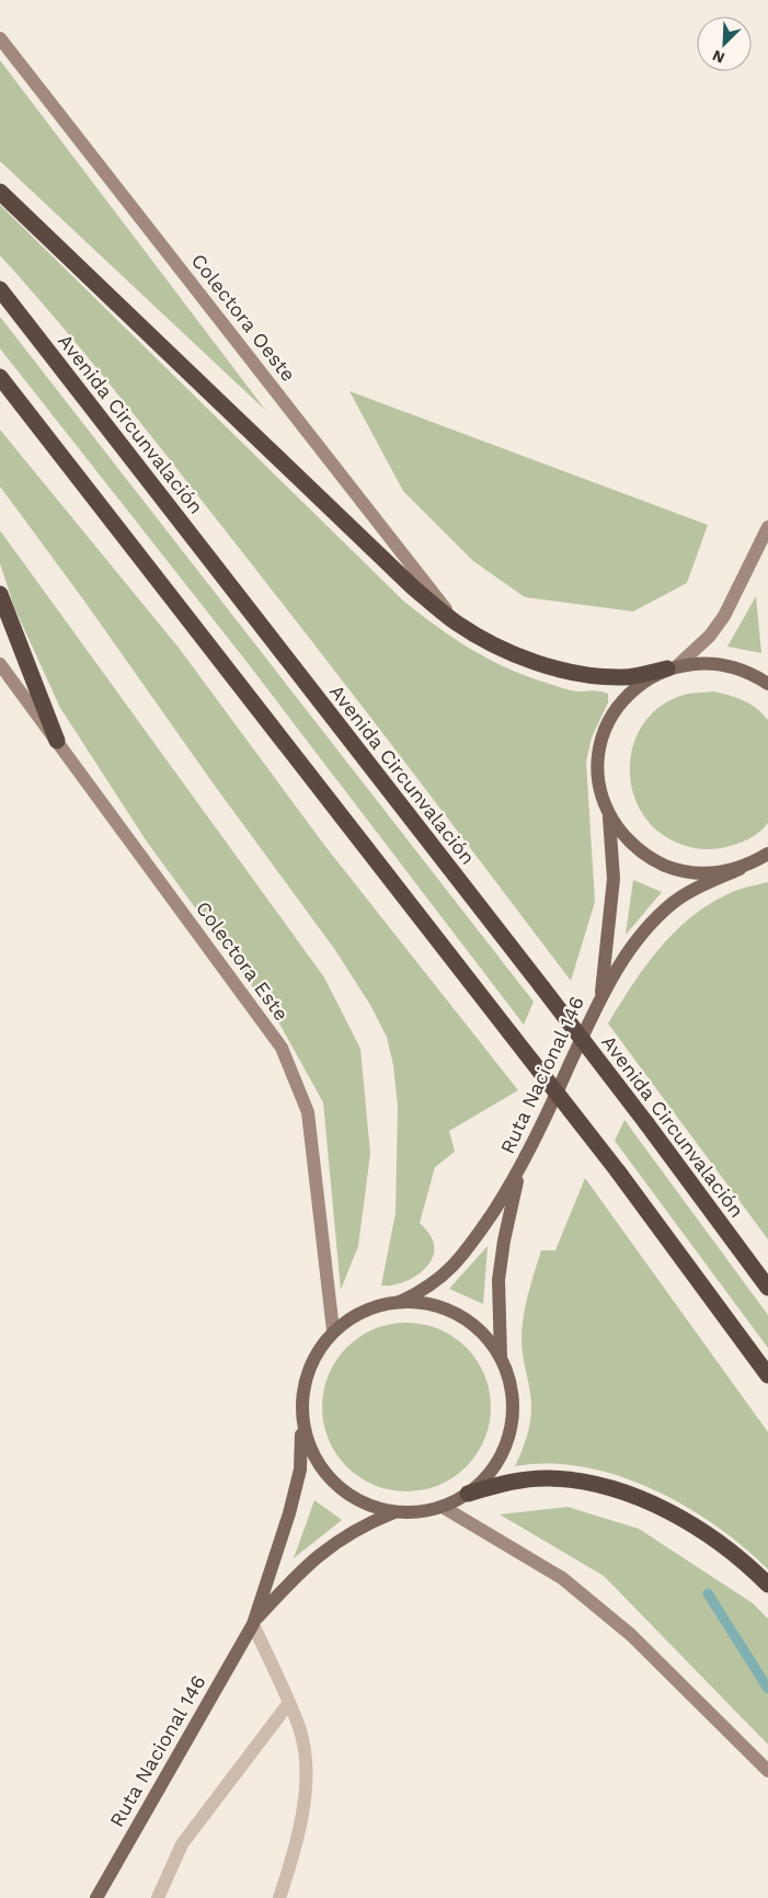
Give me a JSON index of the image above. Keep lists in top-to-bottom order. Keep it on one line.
{"streets":{"highway":["Avenida Circunvalación"],"main road":["Ruta Nacional 146"],"street":["Colectora Oeste","Colectora Este"]},"crossings":[["Colectora Este","Ruta Nacional 146"]],"north":"bottom left"}
